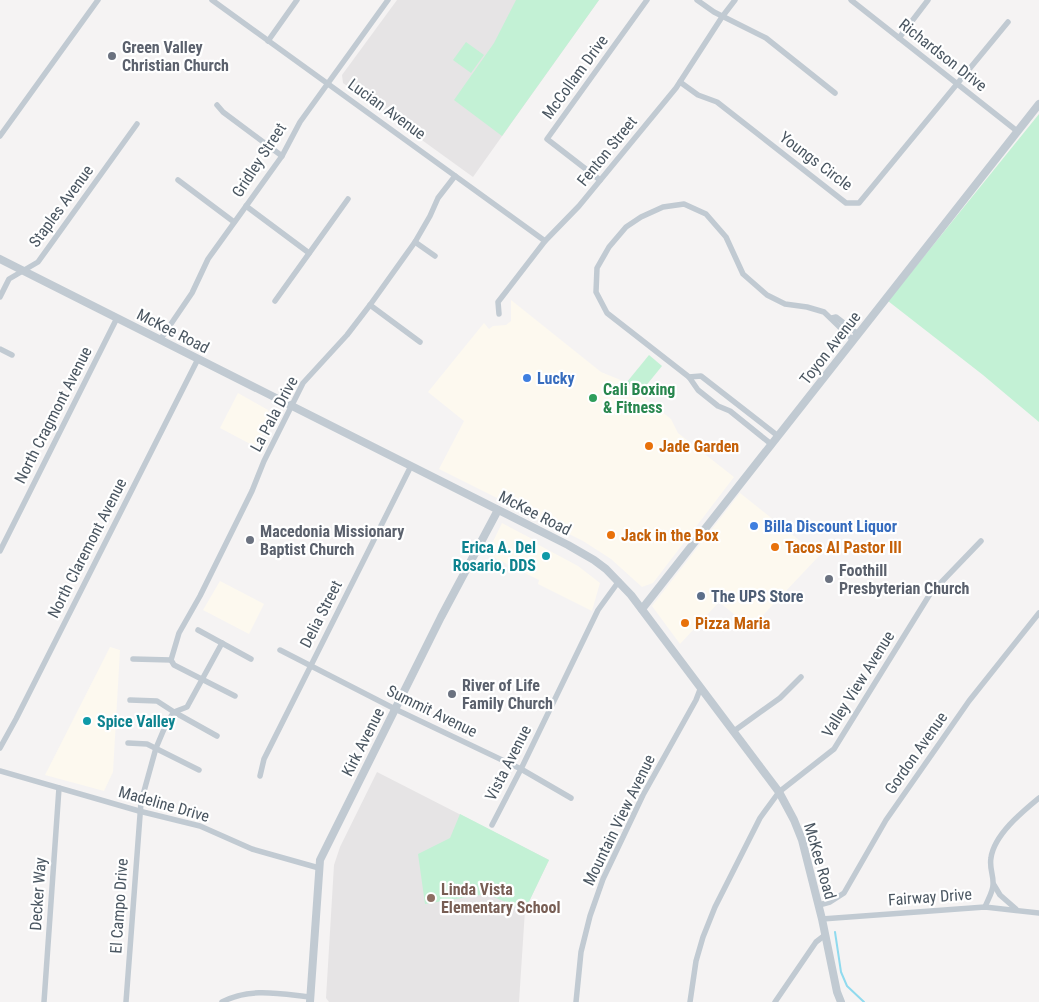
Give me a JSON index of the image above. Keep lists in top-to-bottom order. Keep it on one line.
{"streets":{"street":["Richardson Drive","McCollam Drive","Lucian Avenue","Fenton Street","Gridley Street","Youngs Circle","Staples Avenue","McKee Road","Toyon Avenue","La Pala Drive","North Cragmont Avenue","North Claremont Avenue","Delia Street","Valley View Avenue","Summit Avenue","Kirk Avenue","Gordon Avenue","Vista Avenue","Madeline Drive","Mountain View Avenue","Decker Way","Fairway Drive","El Campo Drive"]},"crossings":[["Richardson Drive","Youngs Circle"],["Richardson Drive","Toyon Avenue"],["McCollam Drive","Fenton Street"],["Lucian Avenue","Fenton Street"],["Lucian Avenue","Gridley Street"],["Lucian Avenue","La Pala Drive"],["Fenton Street","Youngs Circle"],["Gridley Street","McKee Road"],["Staples Avenue","McKee Road"],["McKee Road","Toyon Avenue"],["McKee Road","La Pala Drive"],["McKee Road","North Cragmont Avenue"],["McKee Road","North Claremont Avenue"],["McKee Road","Delia Street"],["McKee Road","Valley View Avenue"],["McKee Road","Kirk Avenue"],["McKee Road","Gordon Avenue"],["McKee Road","Vista Avenue"],["McKee Road","Mountain View Avenue"],["McKee Road","Fairway Drive"],["Delia Street","Summit Avenue"],["Summit Avenue","Kirk Avenue"],["Summit Avenue","Vista Avenue"],["Kirk Avenue","Madeline Drive"],["Madeline Drive","Decker Way"],["Madeline Drive","El Campo Drive"]],"places":["Green Valley Christian Church","Lucky","Cali Boxing & Fitness","Jade Garden","Billa Discount Liquor","Jack in the Box","Macedonia Missionary Baptist Church","Tacos Al Pastor III","Erica A. Del Rosario, DDS","Foothill Presbyterian Church","The UPS Store","Pizza Maria","River of Life Family Church","Spice Valley","Linda Vista Elementary School"]}
